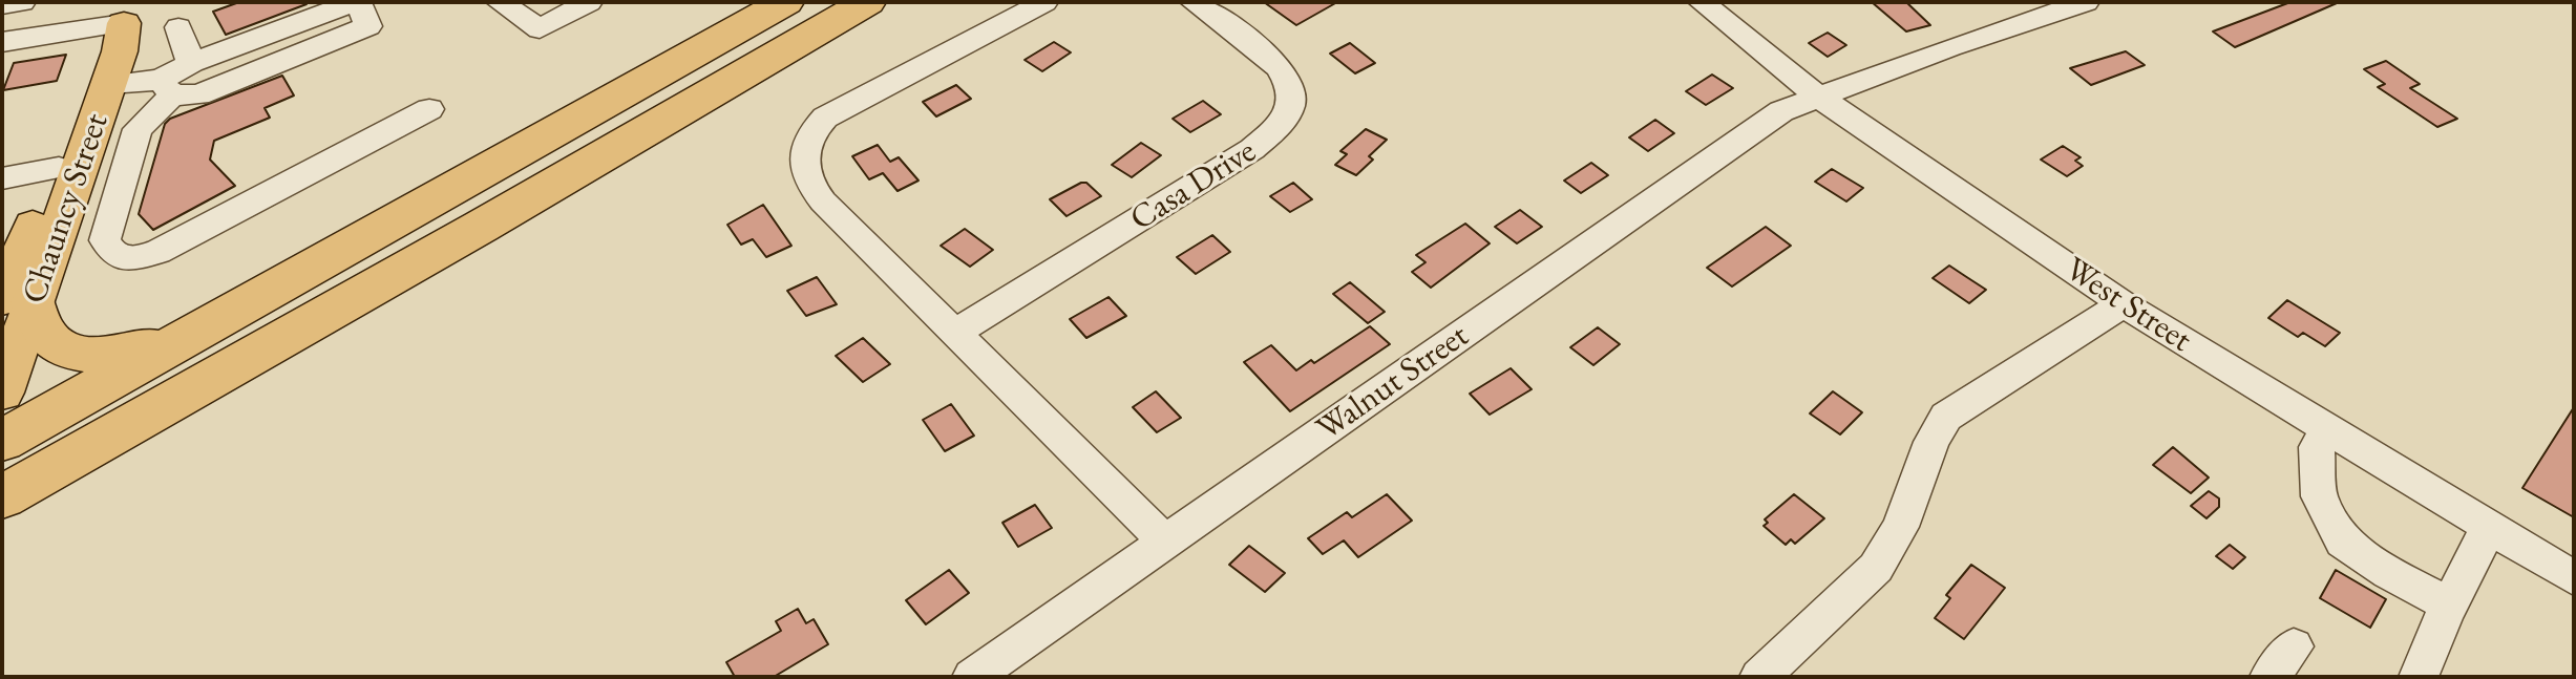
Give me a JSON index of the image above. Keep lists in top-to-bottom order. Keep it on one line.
{"streets":{"main road":["Chauncy Street"],"street":["Casa Drive","West Street","Walnut Street"]},"crossings":[["West Street","Walnut Street"]]}
